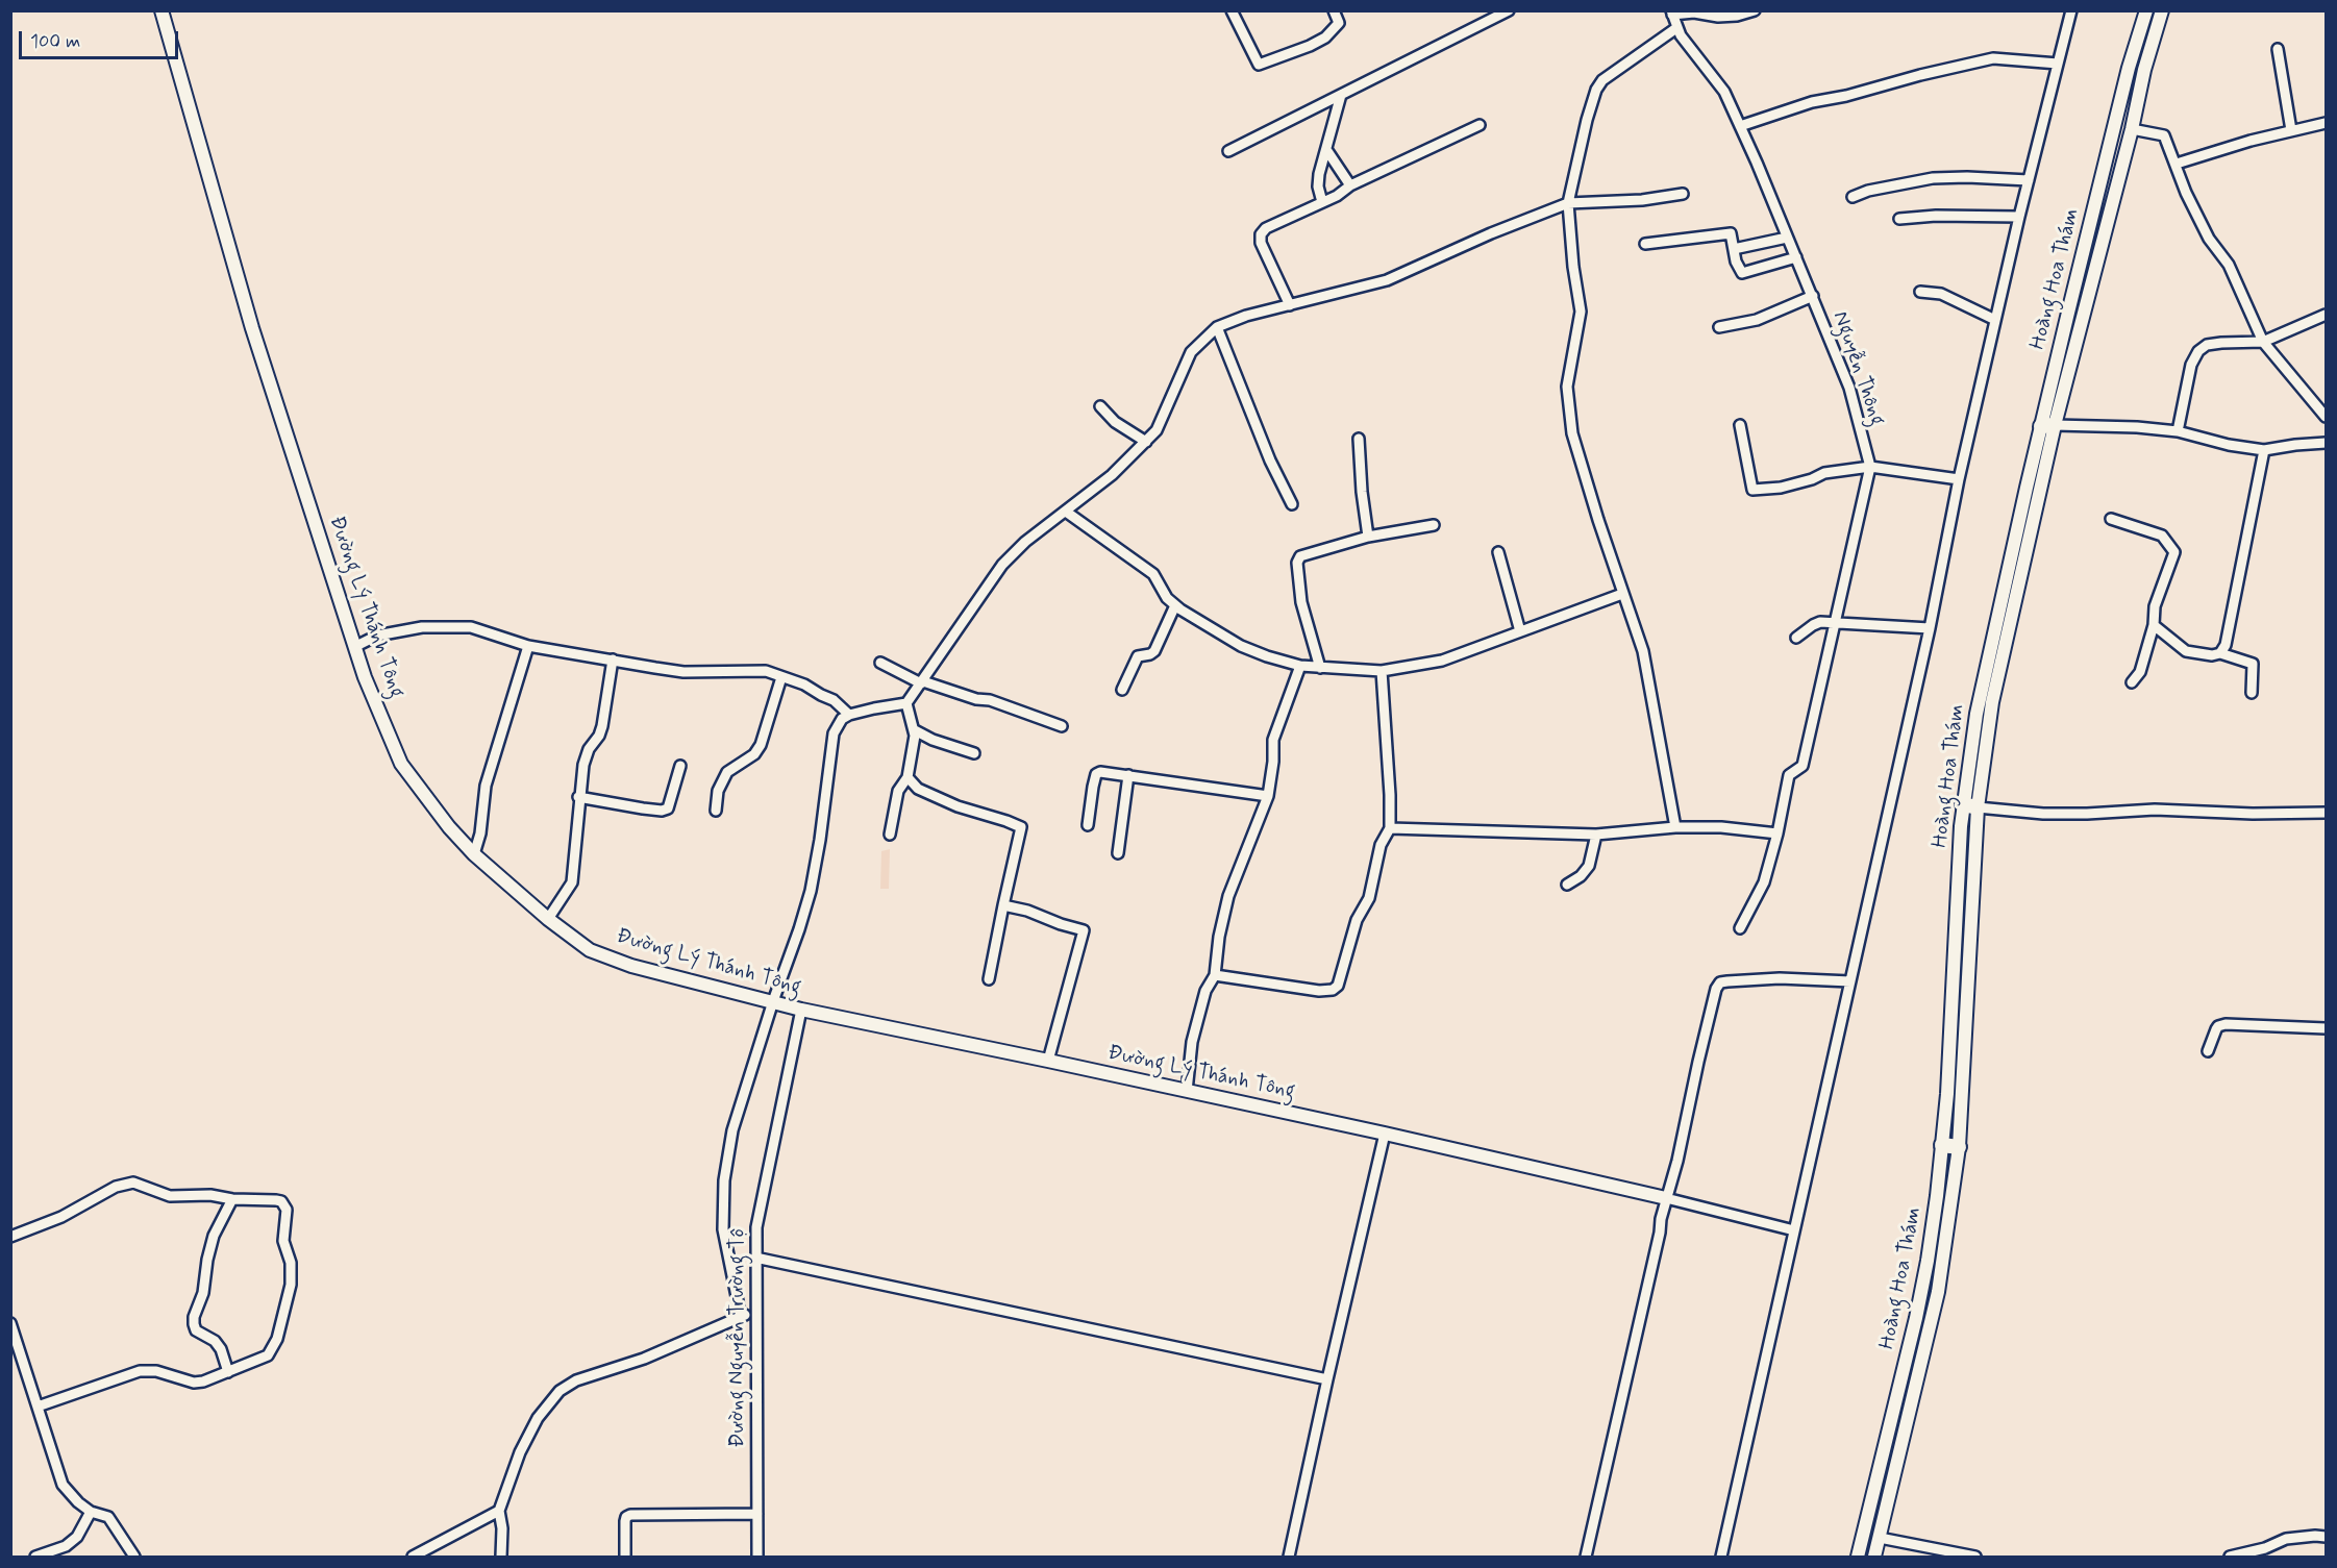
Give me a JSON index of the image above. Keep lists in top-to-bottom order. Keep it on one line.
{"streets":{"main road":["Hoàng Hoa Thám","Đường Lý Thánh Tông"],"street":["Nguyễn Thông","Đường Nguyễn Trường Tộ"]},"crossings":[["Đường Lý Thánh Tông","Đường Nguyễn Trường Tộ"]],"scale_bar":"100 m"}
